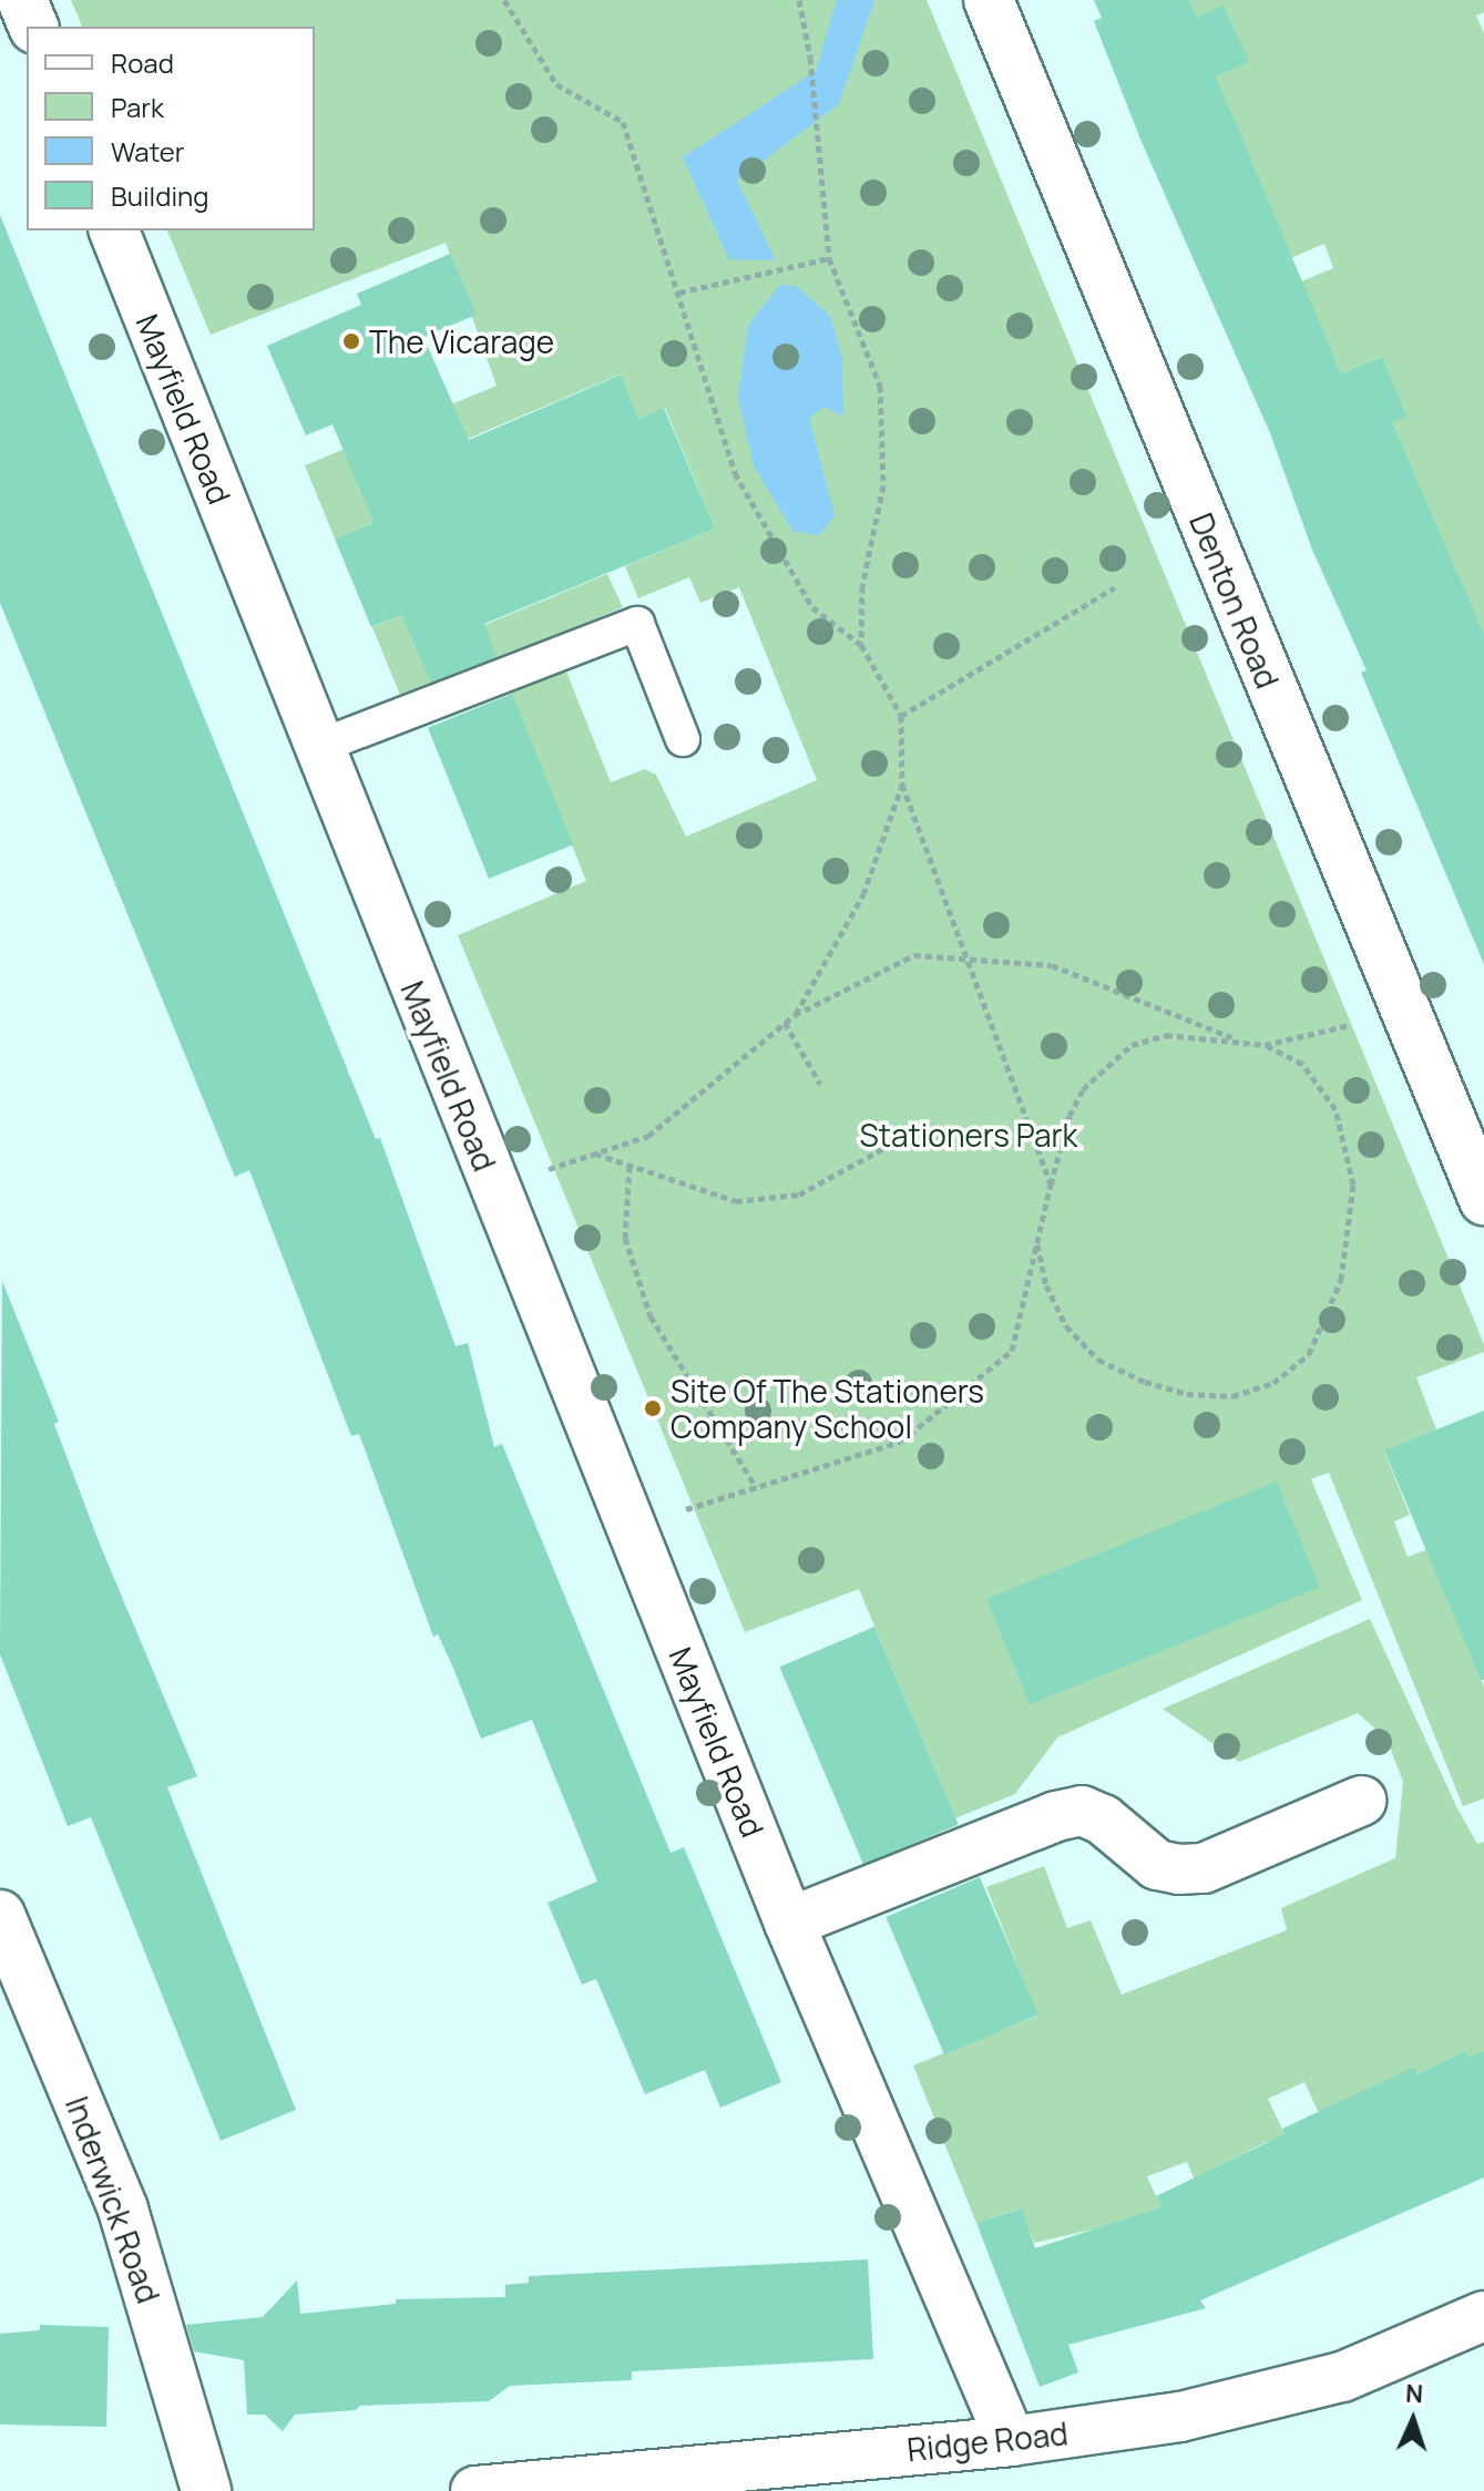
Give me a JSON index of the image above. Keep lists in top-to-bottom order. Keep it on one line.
{"streets":{"street":["Mayfield Road","Denton Road","Inderwick Road","Ridge Road"]},"crossings":[["Mayfield Road","Ridge Road"]],"parks":["Stationers Park"],"places":["The Vicarage","Site Of The Stationers Company School"],"legend":["Road","Park","Water","Building"],"north":"top"}
